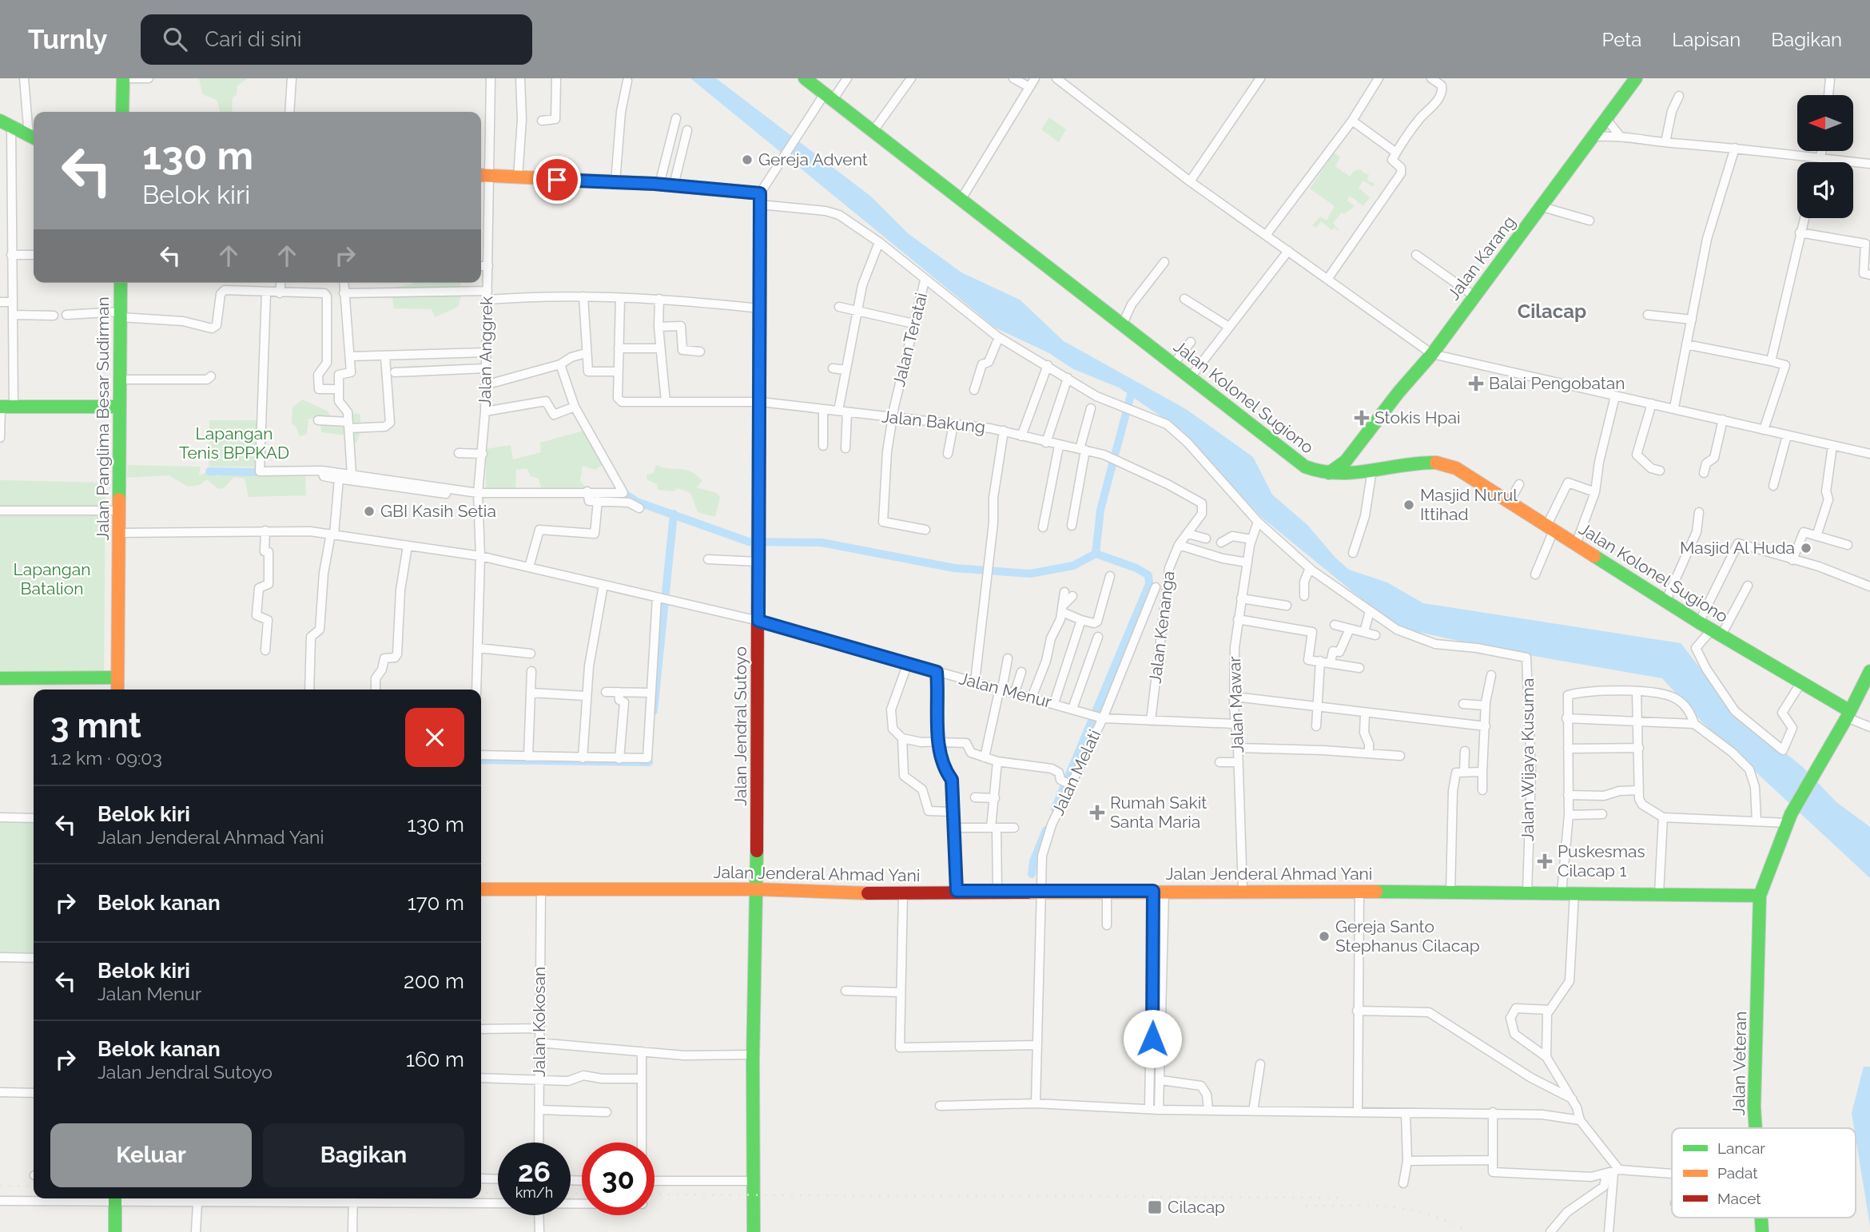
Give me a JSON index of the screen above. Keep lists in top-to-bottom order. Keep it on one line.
{"streets":{"main road":["Jalan Karang","Jalan Kolonel Sugiono","Jalan Panglima Besar Sudirman","Jalan Jendral Sutoyo","Jalan Jenderal Ahmad Yani","Jalan Veteran"],"street":["Jalan Teratai","Jalan Anggrek","Jalan Bakung","Jalan Kenanga","Jalan Menur","Jalan Mawar","Jalan Wijaya Kusuma","Jalan Melati","Jalan Kokosan"]},"crossings":[["Jalan Karang","Jalan Kolonel Sugiono"],["Jalan Teratai","Jalan Bakung"],["Jalan Anggrek","Jalan Menur"],["Jalan Kolonel Sugiono","Jalan Veteran"],["Jalan Panglima Besar Sudirman","Jalan Menur"],["Jalan Bakung","Jalan Kenanga"],["Jalan Bakung","Jalan Jendral Sutoyo"],["Jalan Kenanga","Jalan Melati"],["Jalan Menur","Jalan Jendral Sutoyo"],["Jalan Menur","Jalan Melati"],["Jalan Mawar","Jalan Melati"],["Jalan Mawar","Jalan Jenderal Ahmad Yani"],["Jalan Jendral Sutoyo","Jalan Jenderal Ahmad Yani"],["Jalan Wijaya Kusuma","Jalan Jenderal Ahmad Yani"],["Jalan Melati","Jalan Jenderal Ahmad Yani"],["Jalan Jenderal Ahmad Yani","Jalan Kokosan"],["Jalan Jenderal Ahmad Yani","Jalan Veteran"]],"districts":["Cilacap"],"parks":["Lapangan Tenis BPPKAD","Lapangan Batalion"],"places":{"other":["Gereja Advent","Masjid Nurul Ittihad","GBI Kasih Setia","Masjid Al Huda","Gereja Santo Stephanus Cilacap"],"health":["Balai Pengobatan","Stokis Hpai","Rumah Sakit Santa Maria","Puskesmas Cilacap 1"],"transit":["Cilacap"]},"legend":["Lancar","Padat","Macet"],"north":"left","page":{"header":"Turnly","search":"Cari di sini","nav":["Peta","Lapisan","Bagikan"],"turn":["130 m","Belok kiri"],"heading":["3 mnt","1.2 km · 09:03"],"list":[{"name":"Belok kiri","note":"Jalan Jenderal Ahmad Yani","value":"130 m"},{"name":"Belok kanan","value":"170 m"},{"name":"Belok kiri","note":"Jalan Menur","value":"200 m"},{"name":"Belok kanan","note":"Jalan Jendral Sutoyo","value":"160 m"}],"buttons":["Keluar","Bagikan"],"speed":"26 km/h","limit":"30"}}
